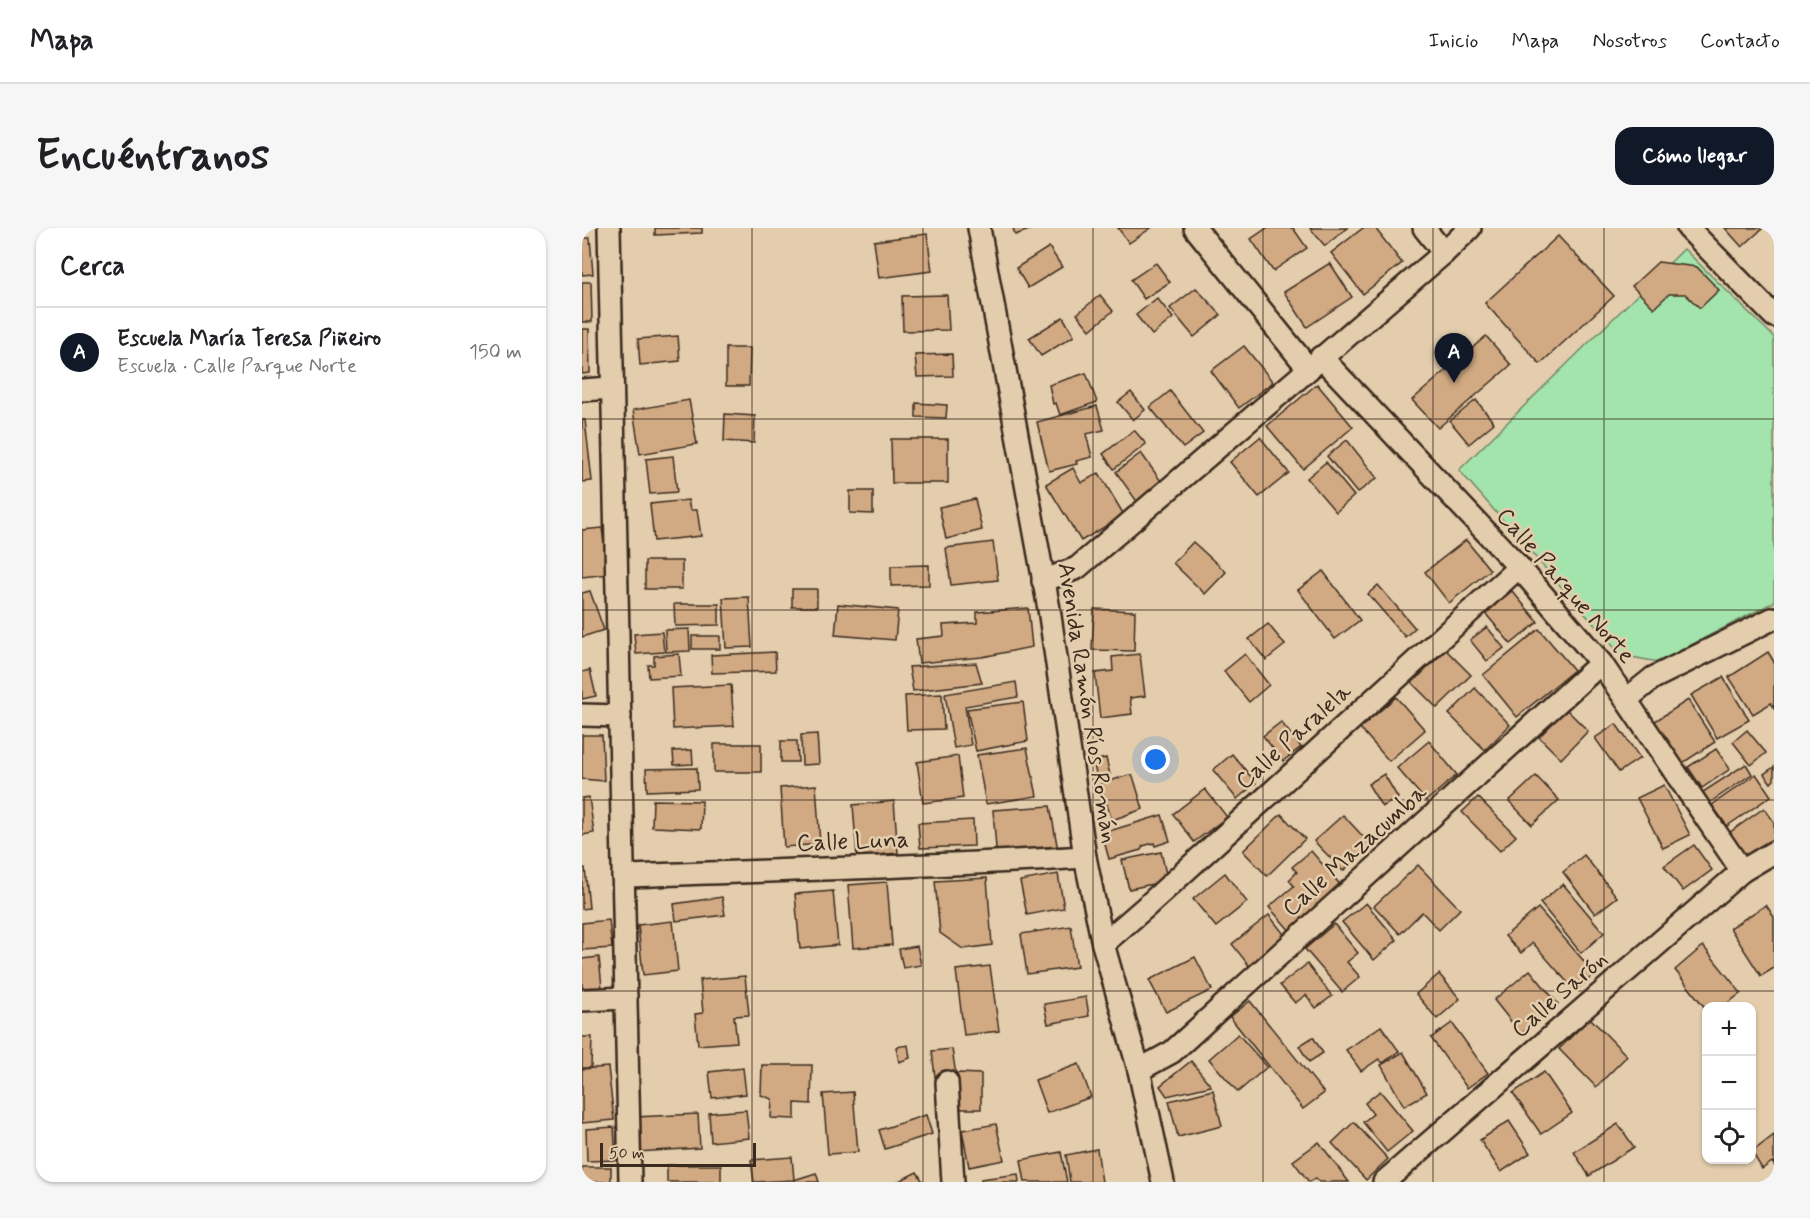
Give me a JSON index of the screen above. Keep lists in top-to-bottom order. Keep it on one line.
{"streets":{"street":["Calle Parque Norte","Avenida Ramón Ríos Román","Calle Paralela","Calle Luna","Calle Mazacumba","Calle Sarón"]},"crossings":[["Calle Parque Norte","Calle Paralela"],["Calle Parque Norte","Calle Mazacumba"],["Calle Parque Norte","Calle Sarón"],["Avenida Ramón Ríos Román","Calle Paralela"],["Avenida Ramón Ríos Román","Calle Luna"],["Avenida Ramón Ríos Román","Calle Mazacumba"]],"scale_bar":"50 m","page":{"header":"Mapa","nav":["Inicio","Mapa","Nosotros","Contacto"],"buttons":"Cómo llegar","title":"Encuéntranos","heading":"Cerca","list":[{"mark":"A","name":"Escuela María Teresa Piñeiro","note":"Escuela · Calle Parque Norte","value":"150 m"}],"pins":"A","map_buttons":["+","−"],"scale":"50 m"}}
